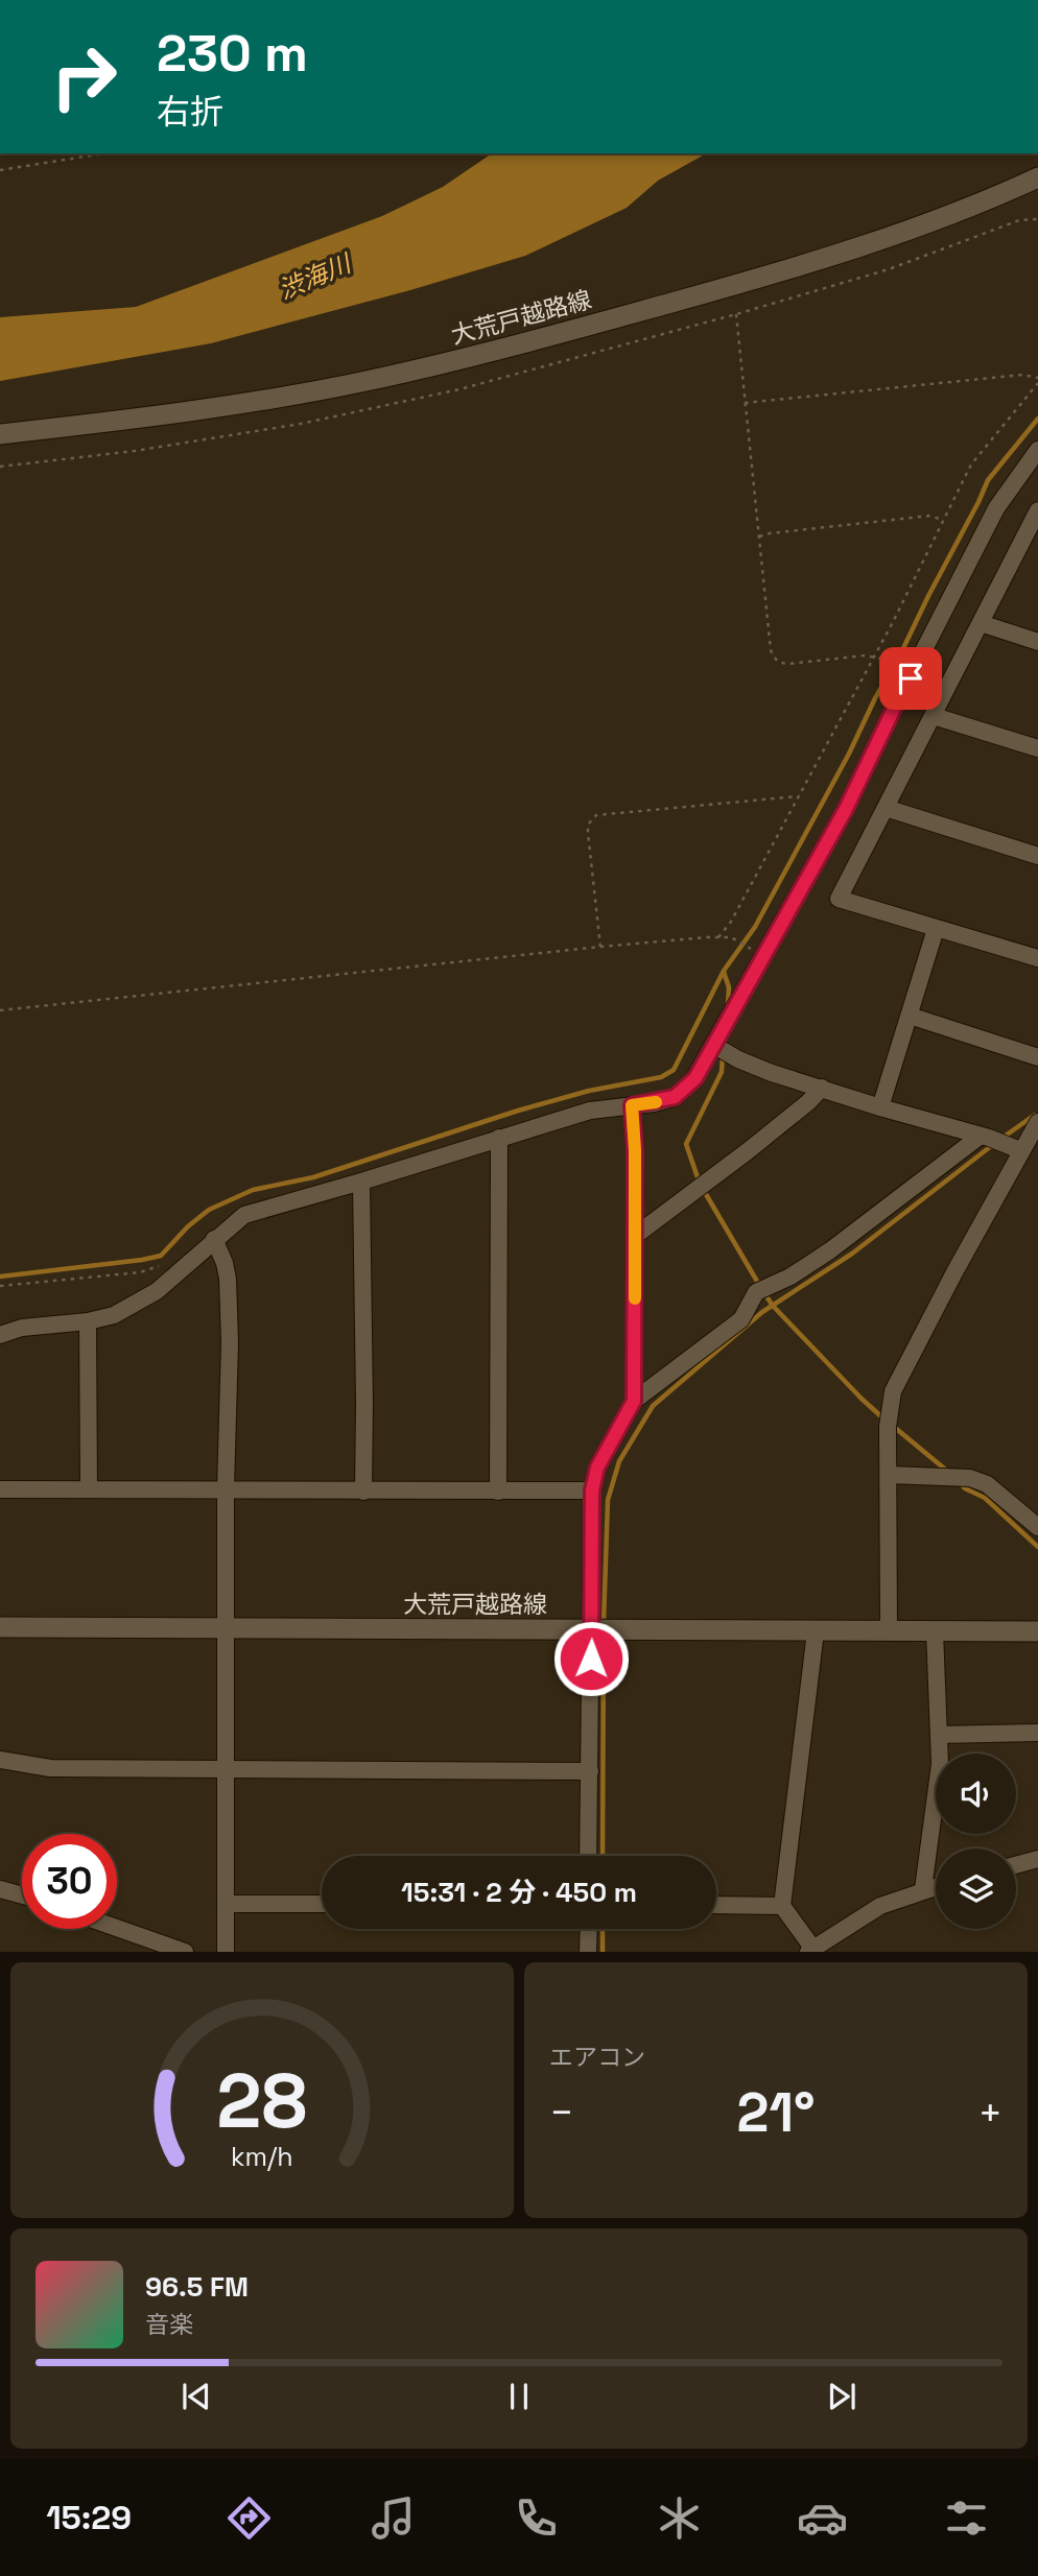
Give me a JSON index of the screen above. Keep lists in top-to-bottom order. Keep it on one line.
{"streets":{"main road":["大荒戸越路線"]},"water":["渋海川"],"page":{"turn":["230 m","右折"],"limit":"30","trip":"15:31 · 2 分 · 450 m","tile":"エアコン","heat":["−","21°","+"],"song":["96.5 FM","音楽"],"tabs":"15:29","gauge":["28","km/h"]}}
